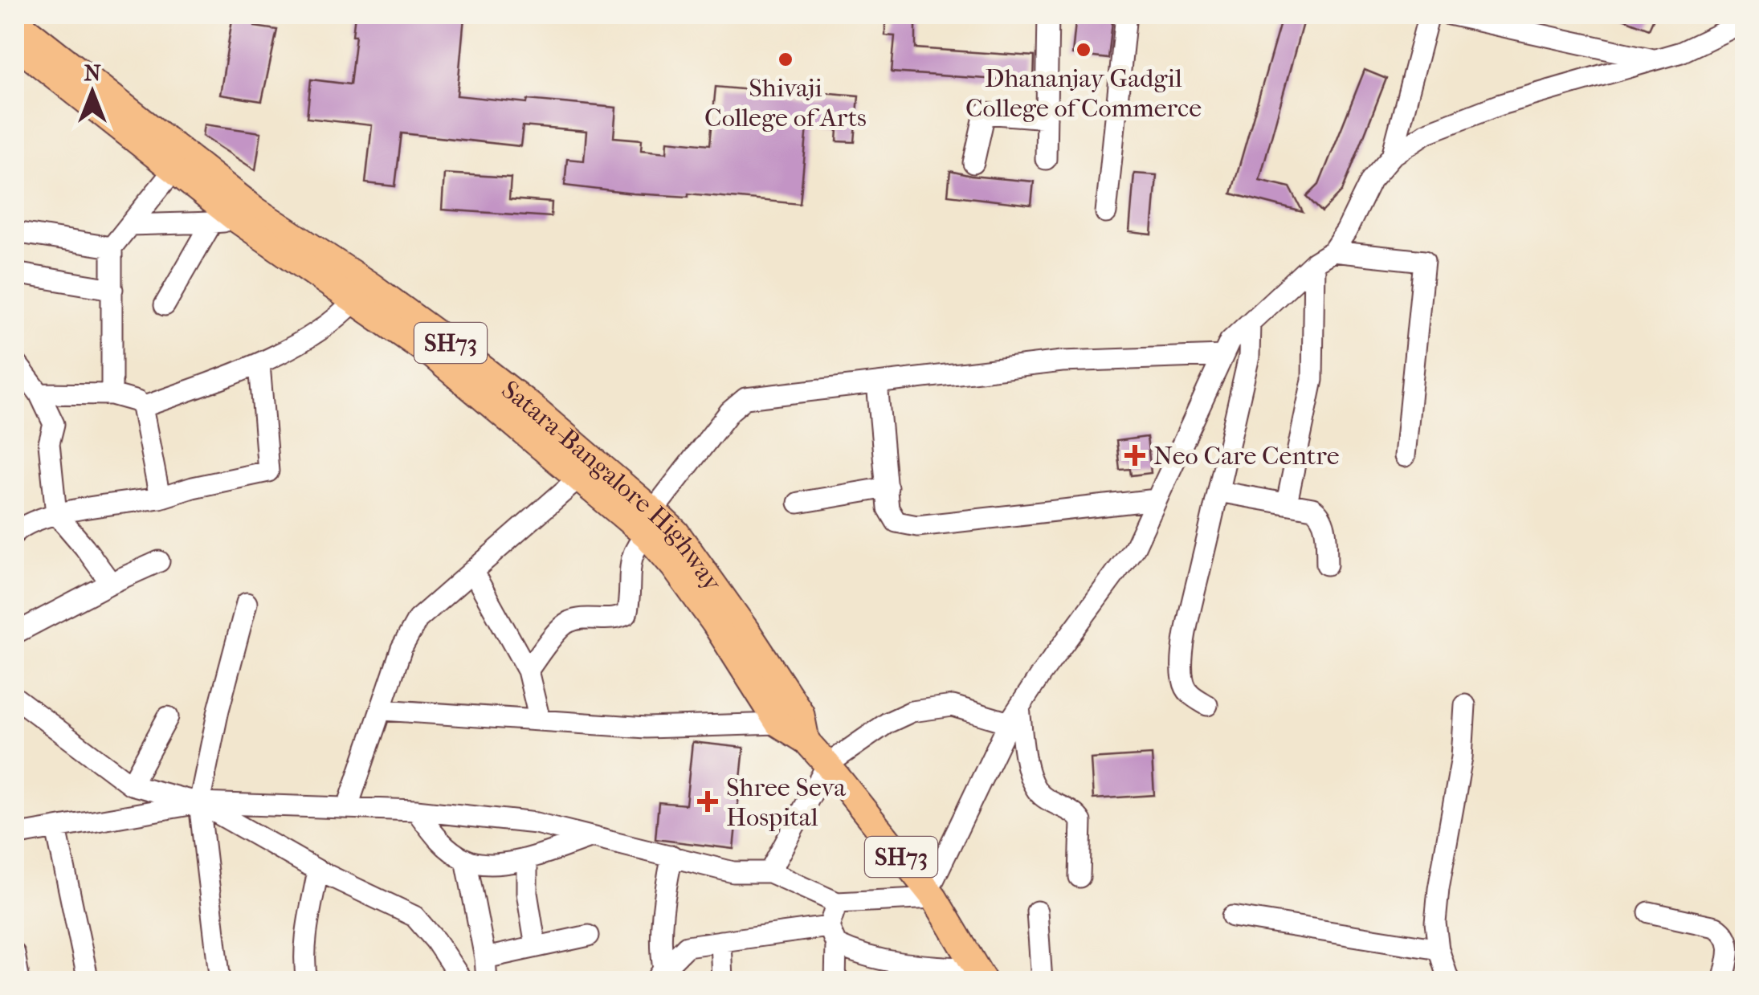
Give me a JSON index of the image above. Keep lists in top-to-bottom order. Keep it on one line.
{"streets":{"main road":["SH73","Satara-Bangalore Highway"]},"places":{"other":["Dhananjay Gadgil College of Commerce","Shivaji College of Arts"],"health":["Neo Care Centre","Shree Seva Hospital"]},"north":"top"}
